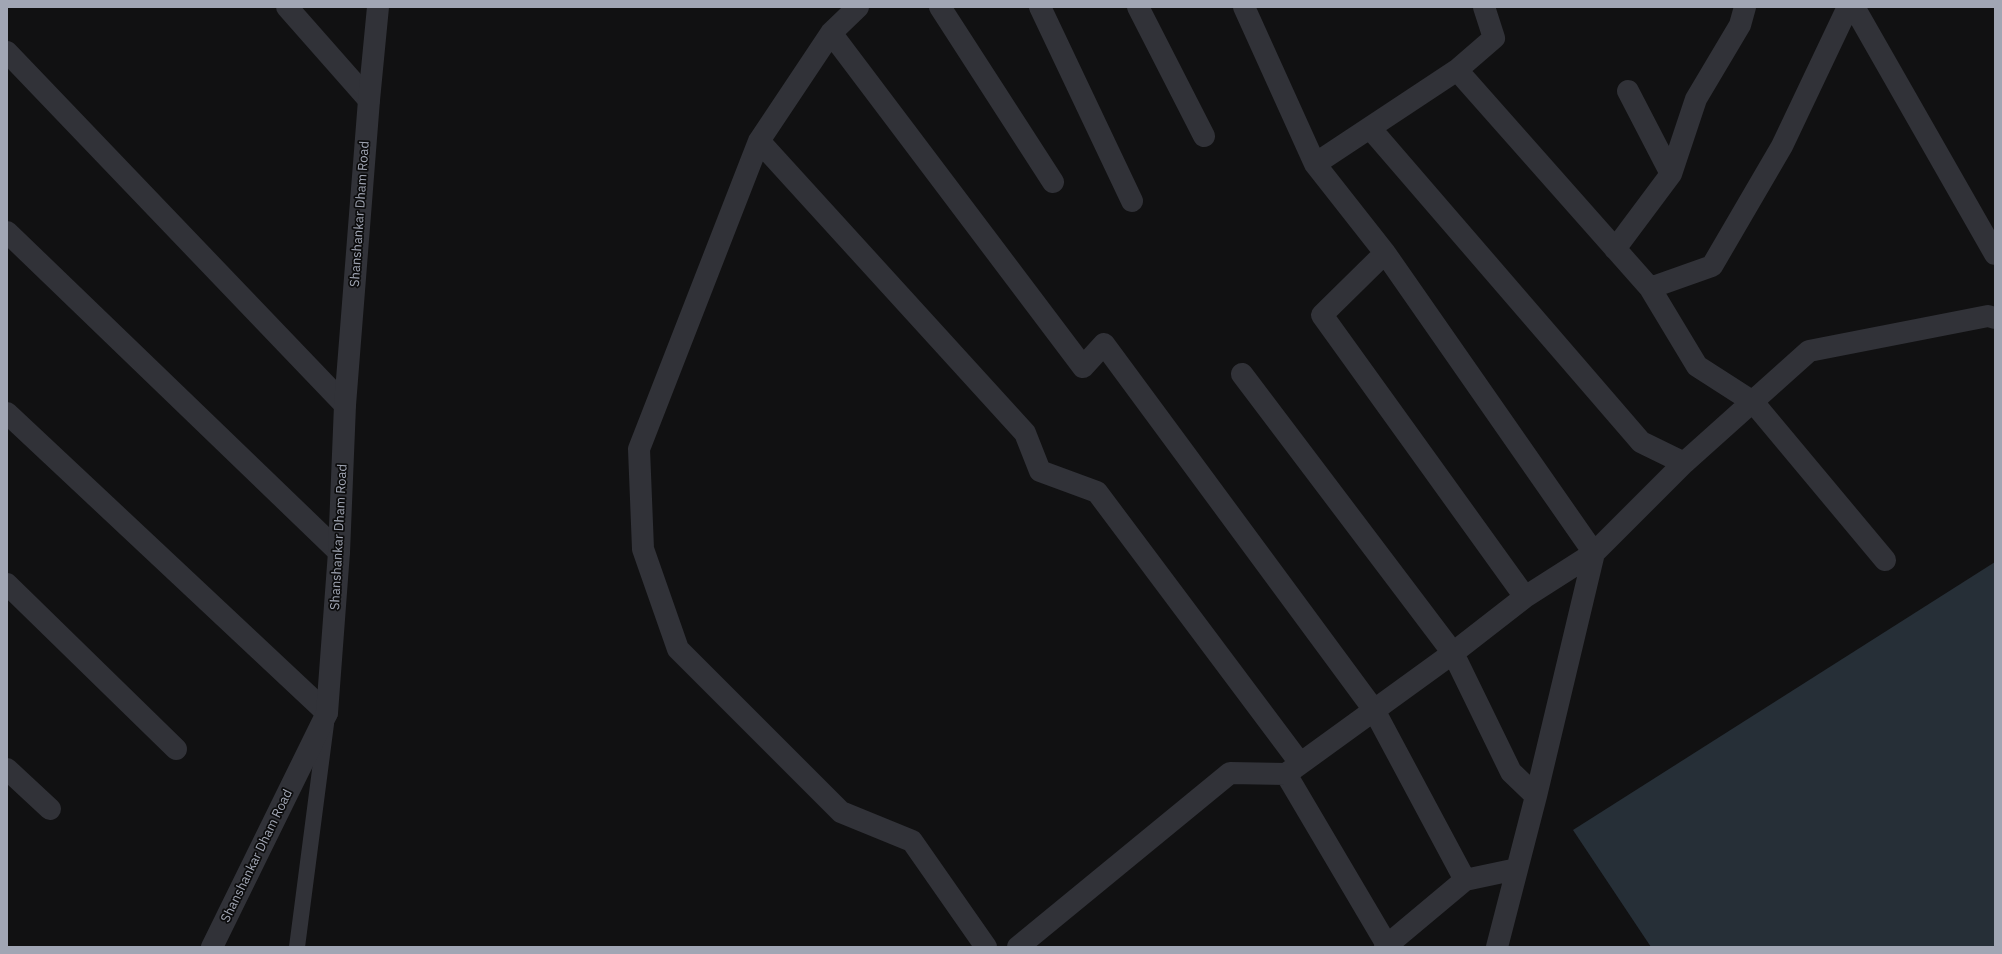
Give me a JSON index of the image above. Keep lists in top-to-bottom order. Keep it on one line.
{"streets":{"street":["Shanshankar Dham Road"]}}
